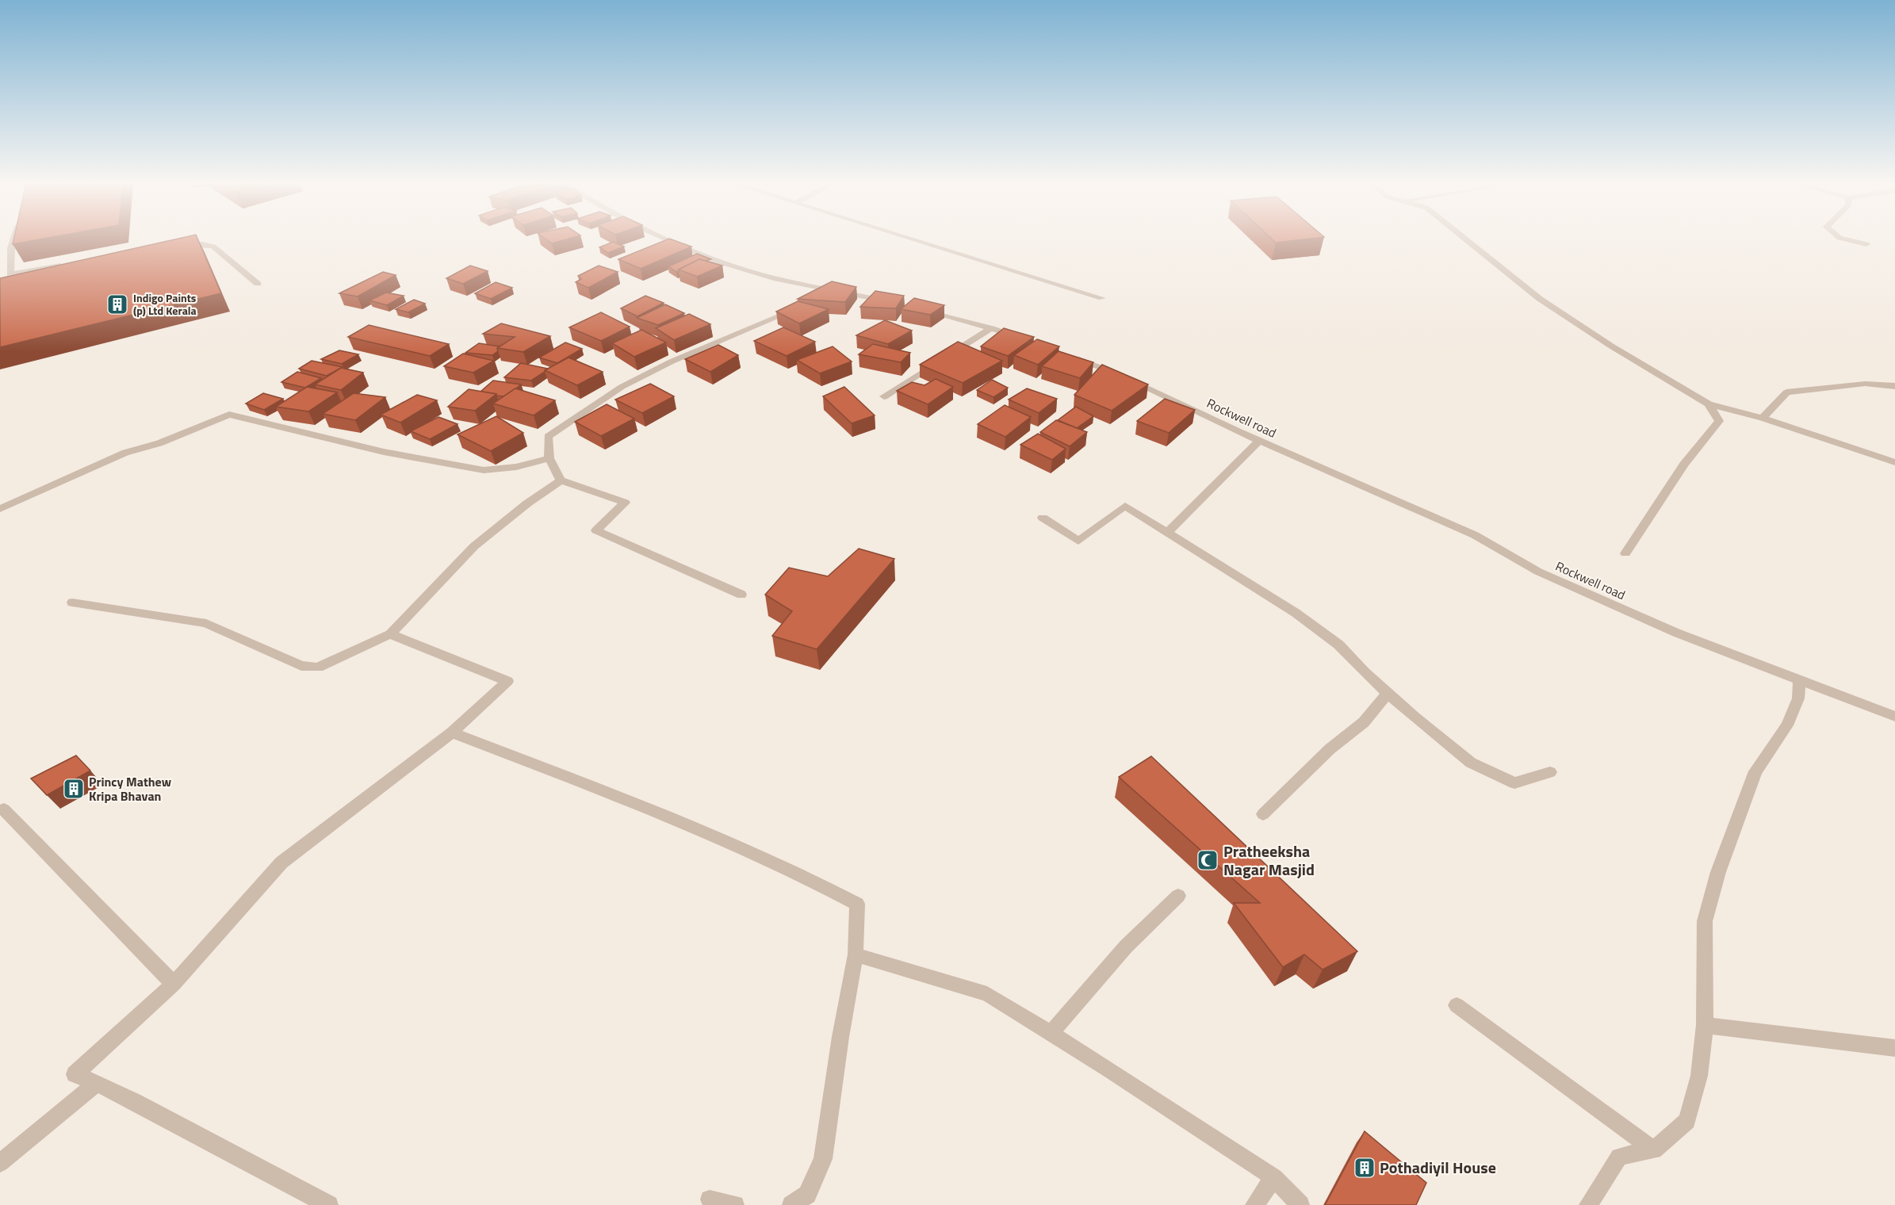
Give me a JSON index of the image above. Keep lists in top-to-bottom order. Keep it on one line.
{"streets":{"street":["Rockwell road"]},"places":{"building":["Indigo Paints (p) Ltd Kerala","Princy Mathew Kripa Bhavan","Pothadiyil House"],"mosque":["Pratheeksha Nagar Masjid"]}}
